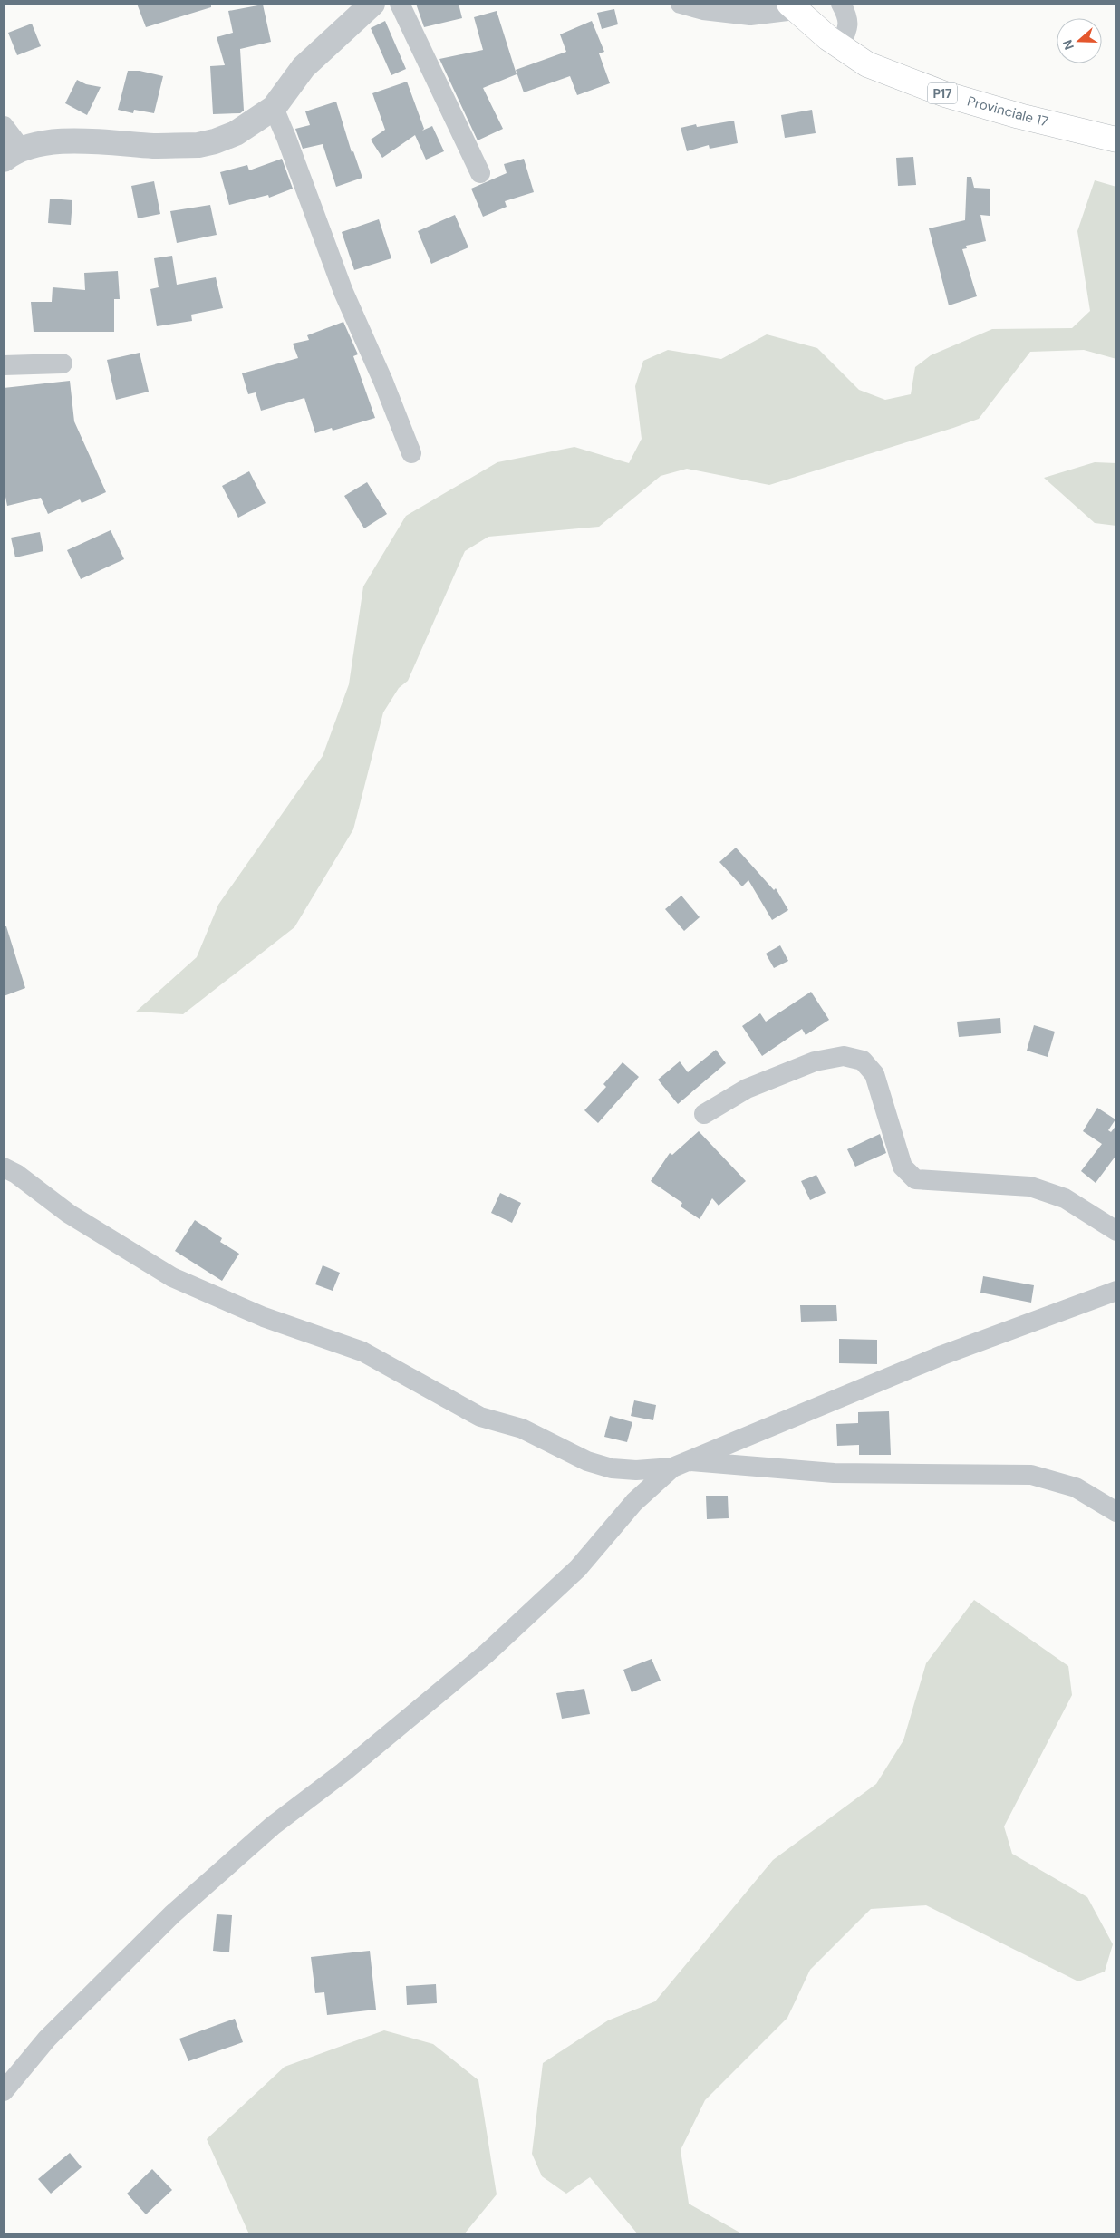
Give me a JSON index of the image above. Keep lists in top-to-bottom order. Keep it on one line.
{"streets":{"main road":["P17","Provinciale 17"]},"north":"left"}
